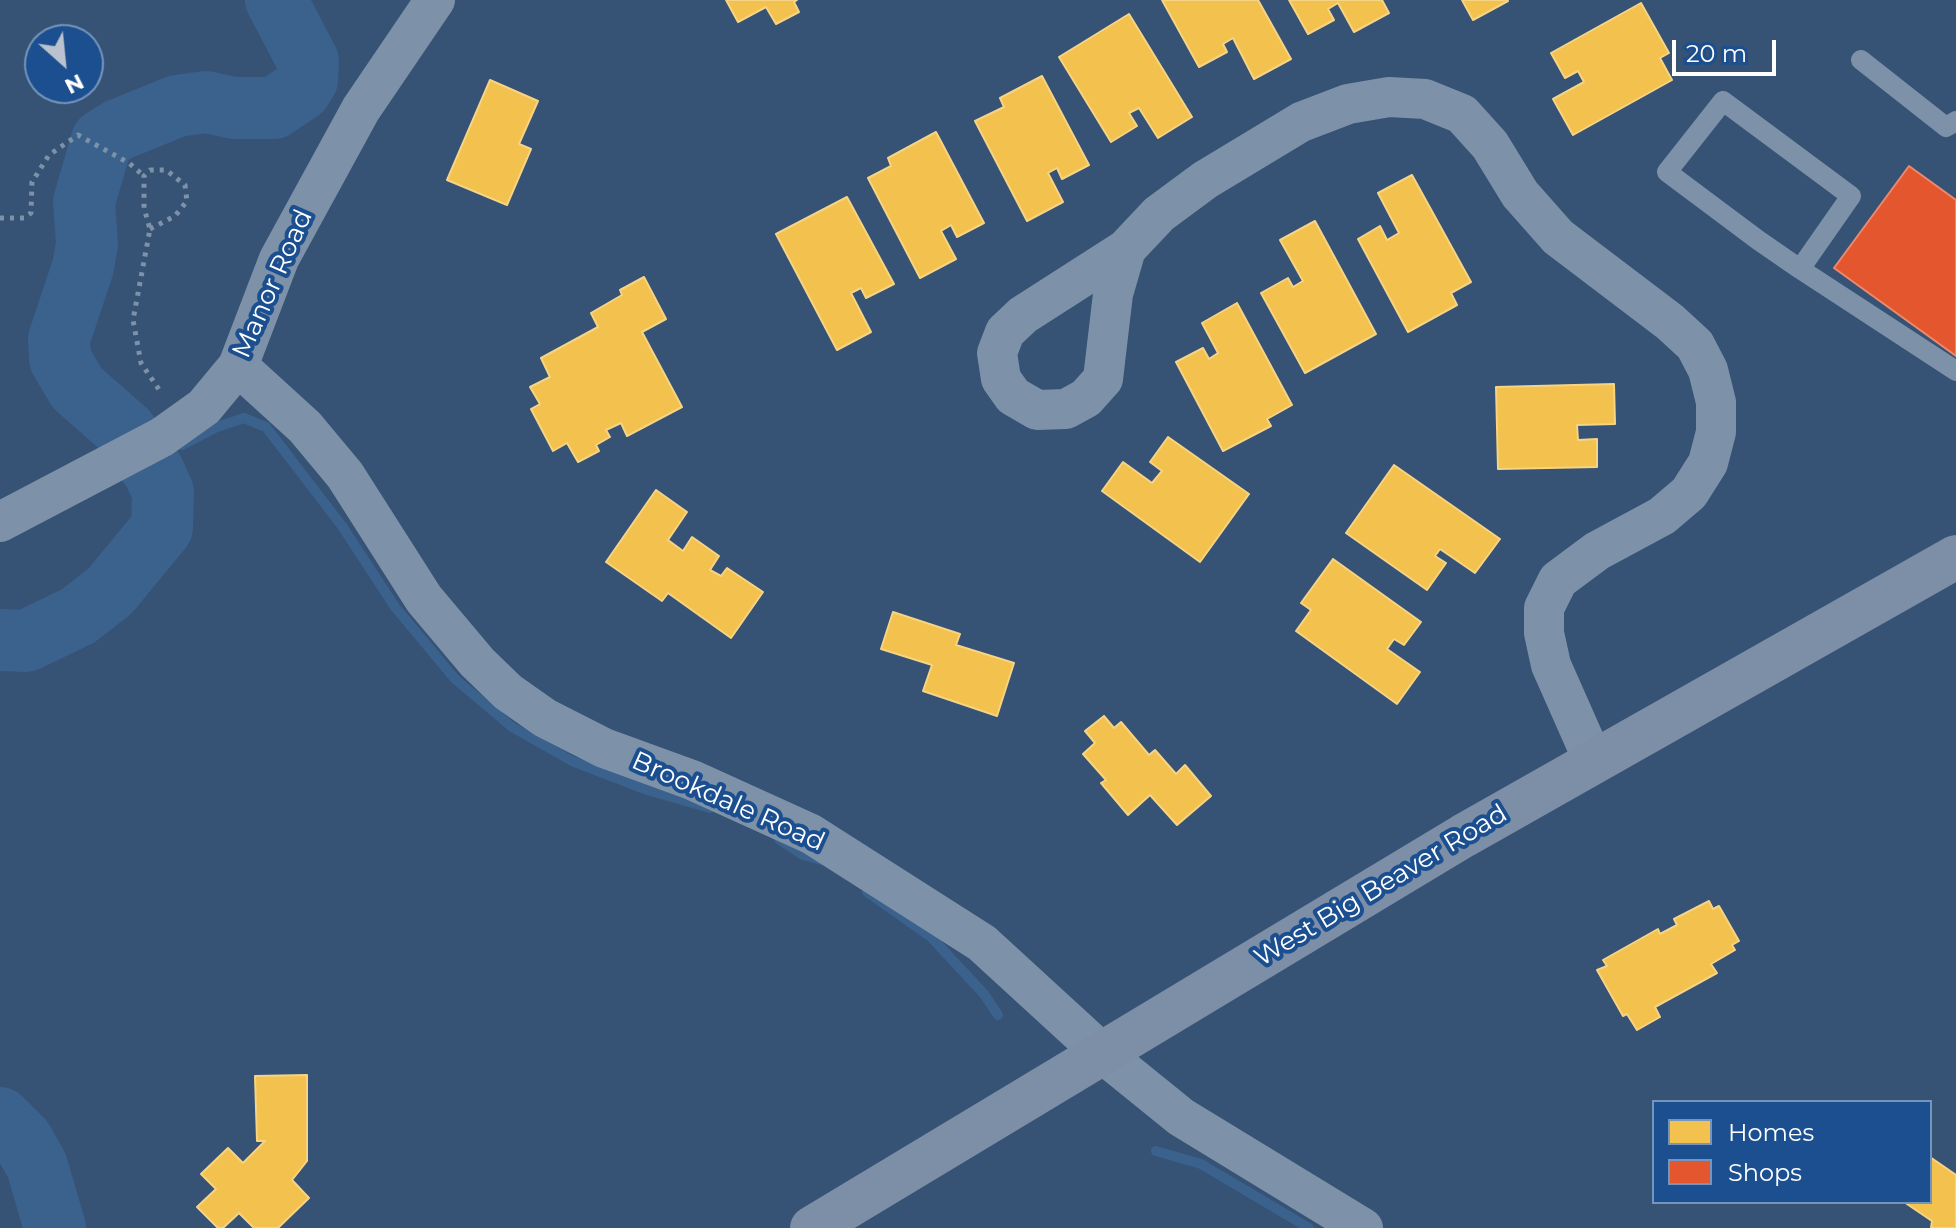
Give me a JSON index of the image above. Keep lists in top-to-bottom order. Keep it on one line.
{"streets":{"main road":["West Big Beaver Road"],"street":["Manor Road","Brookdale Road"]},"crossings":[["Manor Road","Brookdale Road"],["Brookdale Road","West Big Beaver Road"]],"legend":["Homes","Shops"],"scale_bar":"20 m","north":"bottom right"}
